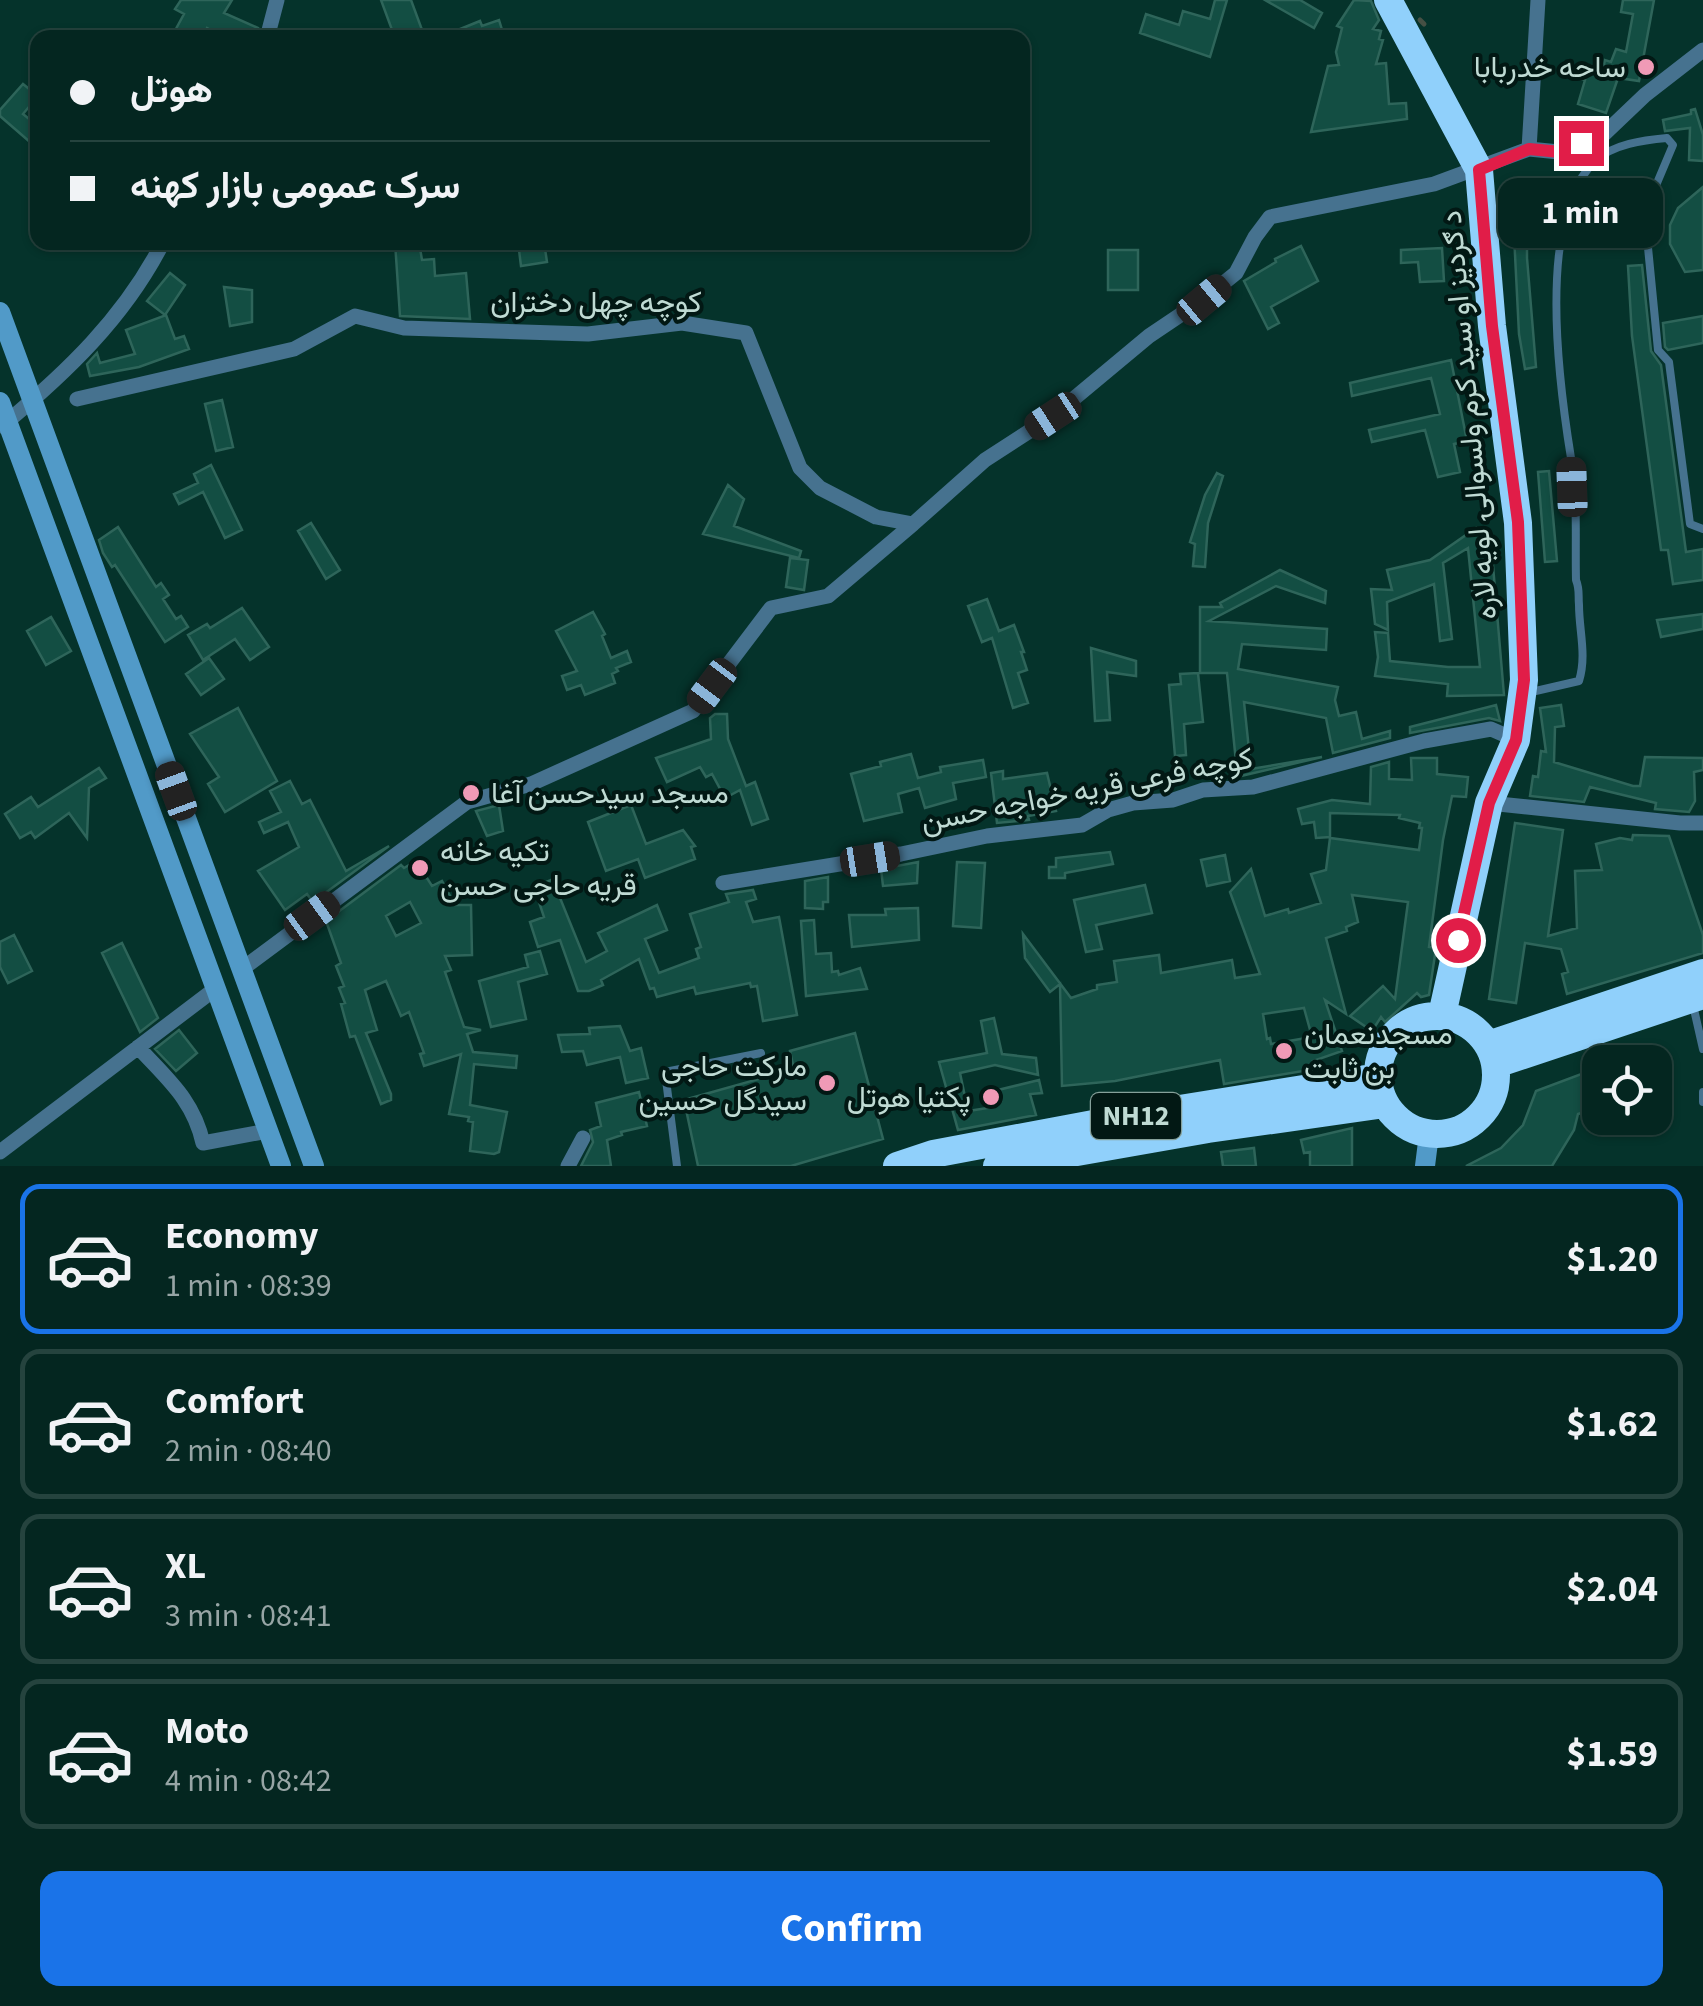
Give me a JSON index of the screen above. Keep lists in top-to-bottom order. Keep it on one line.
{"streets":{"highway":["د ګردیز او سید کرم ولسوالۍ لویه لاره","NH12"],"street":["کوچه چهل دختران","کوچه فرعی قریه خواجه حسن"]},"crossings":[["د ګردیز او سید کرم ولسوالۍ لویه لاره","کوچه فرعی قریه خواجه حسن"],["د ګردیز او سید کرم ولسوالۍ لویه لاره","NH12"]],"places":["ساحه خدربابا","مسجد سیدحسن آغا","تکیه خانه قریه حاجی حسن","مسجدنعمان بن ثابت","مارکت حاجی سیدگل حسین","پکتیا هوتل"],"page":{"banner":["هوتل","سرک عمومی بازار کهنه"],"bubble":"1 min","list":[{"name":"Economy","note":"1 min · 08:39","value":"$1.20"},{"name":"Comfort","note":"2 min · 08:40","value":"$1.62"},{"name":"XL","note":"3 min · 08:41","value":"$2.04"},{"name":"Moto","note":"4 min · 08:42","value":"$1.59"}],"buttons":"Confirm"}}
